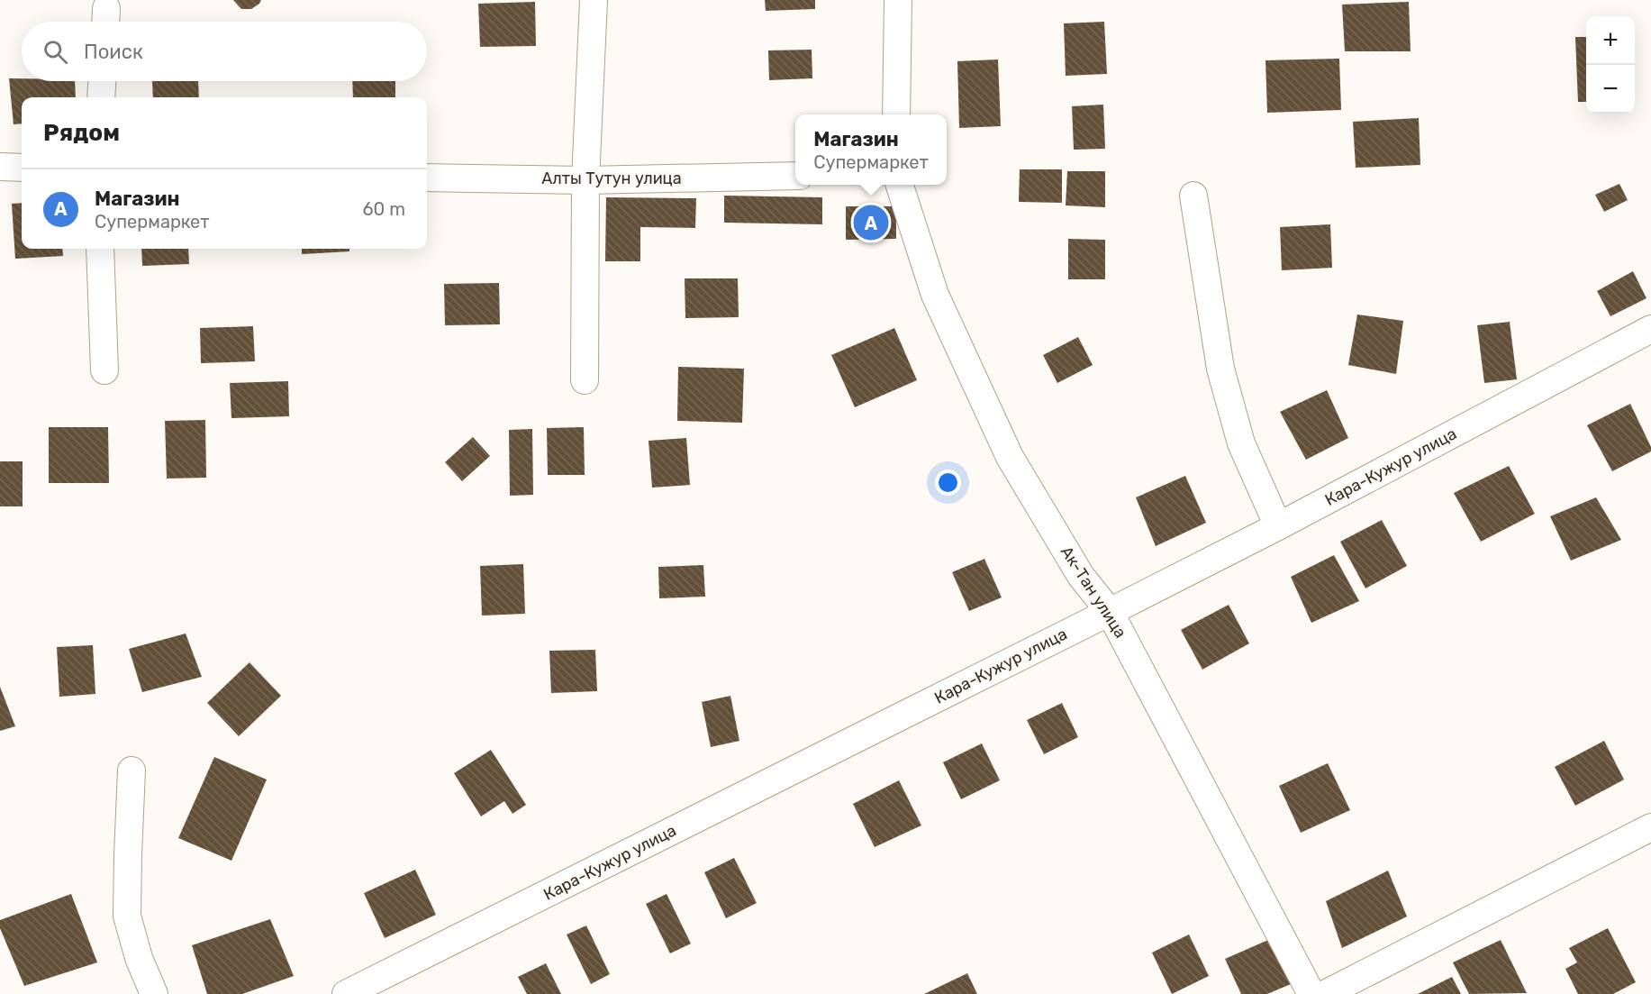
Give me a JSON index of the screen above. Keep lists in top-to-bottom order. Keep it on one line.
{"streets":{"street":["Алты Тутун улица","Кара-Кужур улица","Ак-Тан улица"]},"crossings":[["Кара-Кужур улица","Ак-Тан улица"]],"page":{"map_buttons":["+","−"],"search":"Поиск","heading":"Рядом","popup":["Магазин","Супермаркет"],"list":[{"mark":"A","name":"Магазин","note":"Супермаркет","value":"60 m"}],"pins":"A"}}
